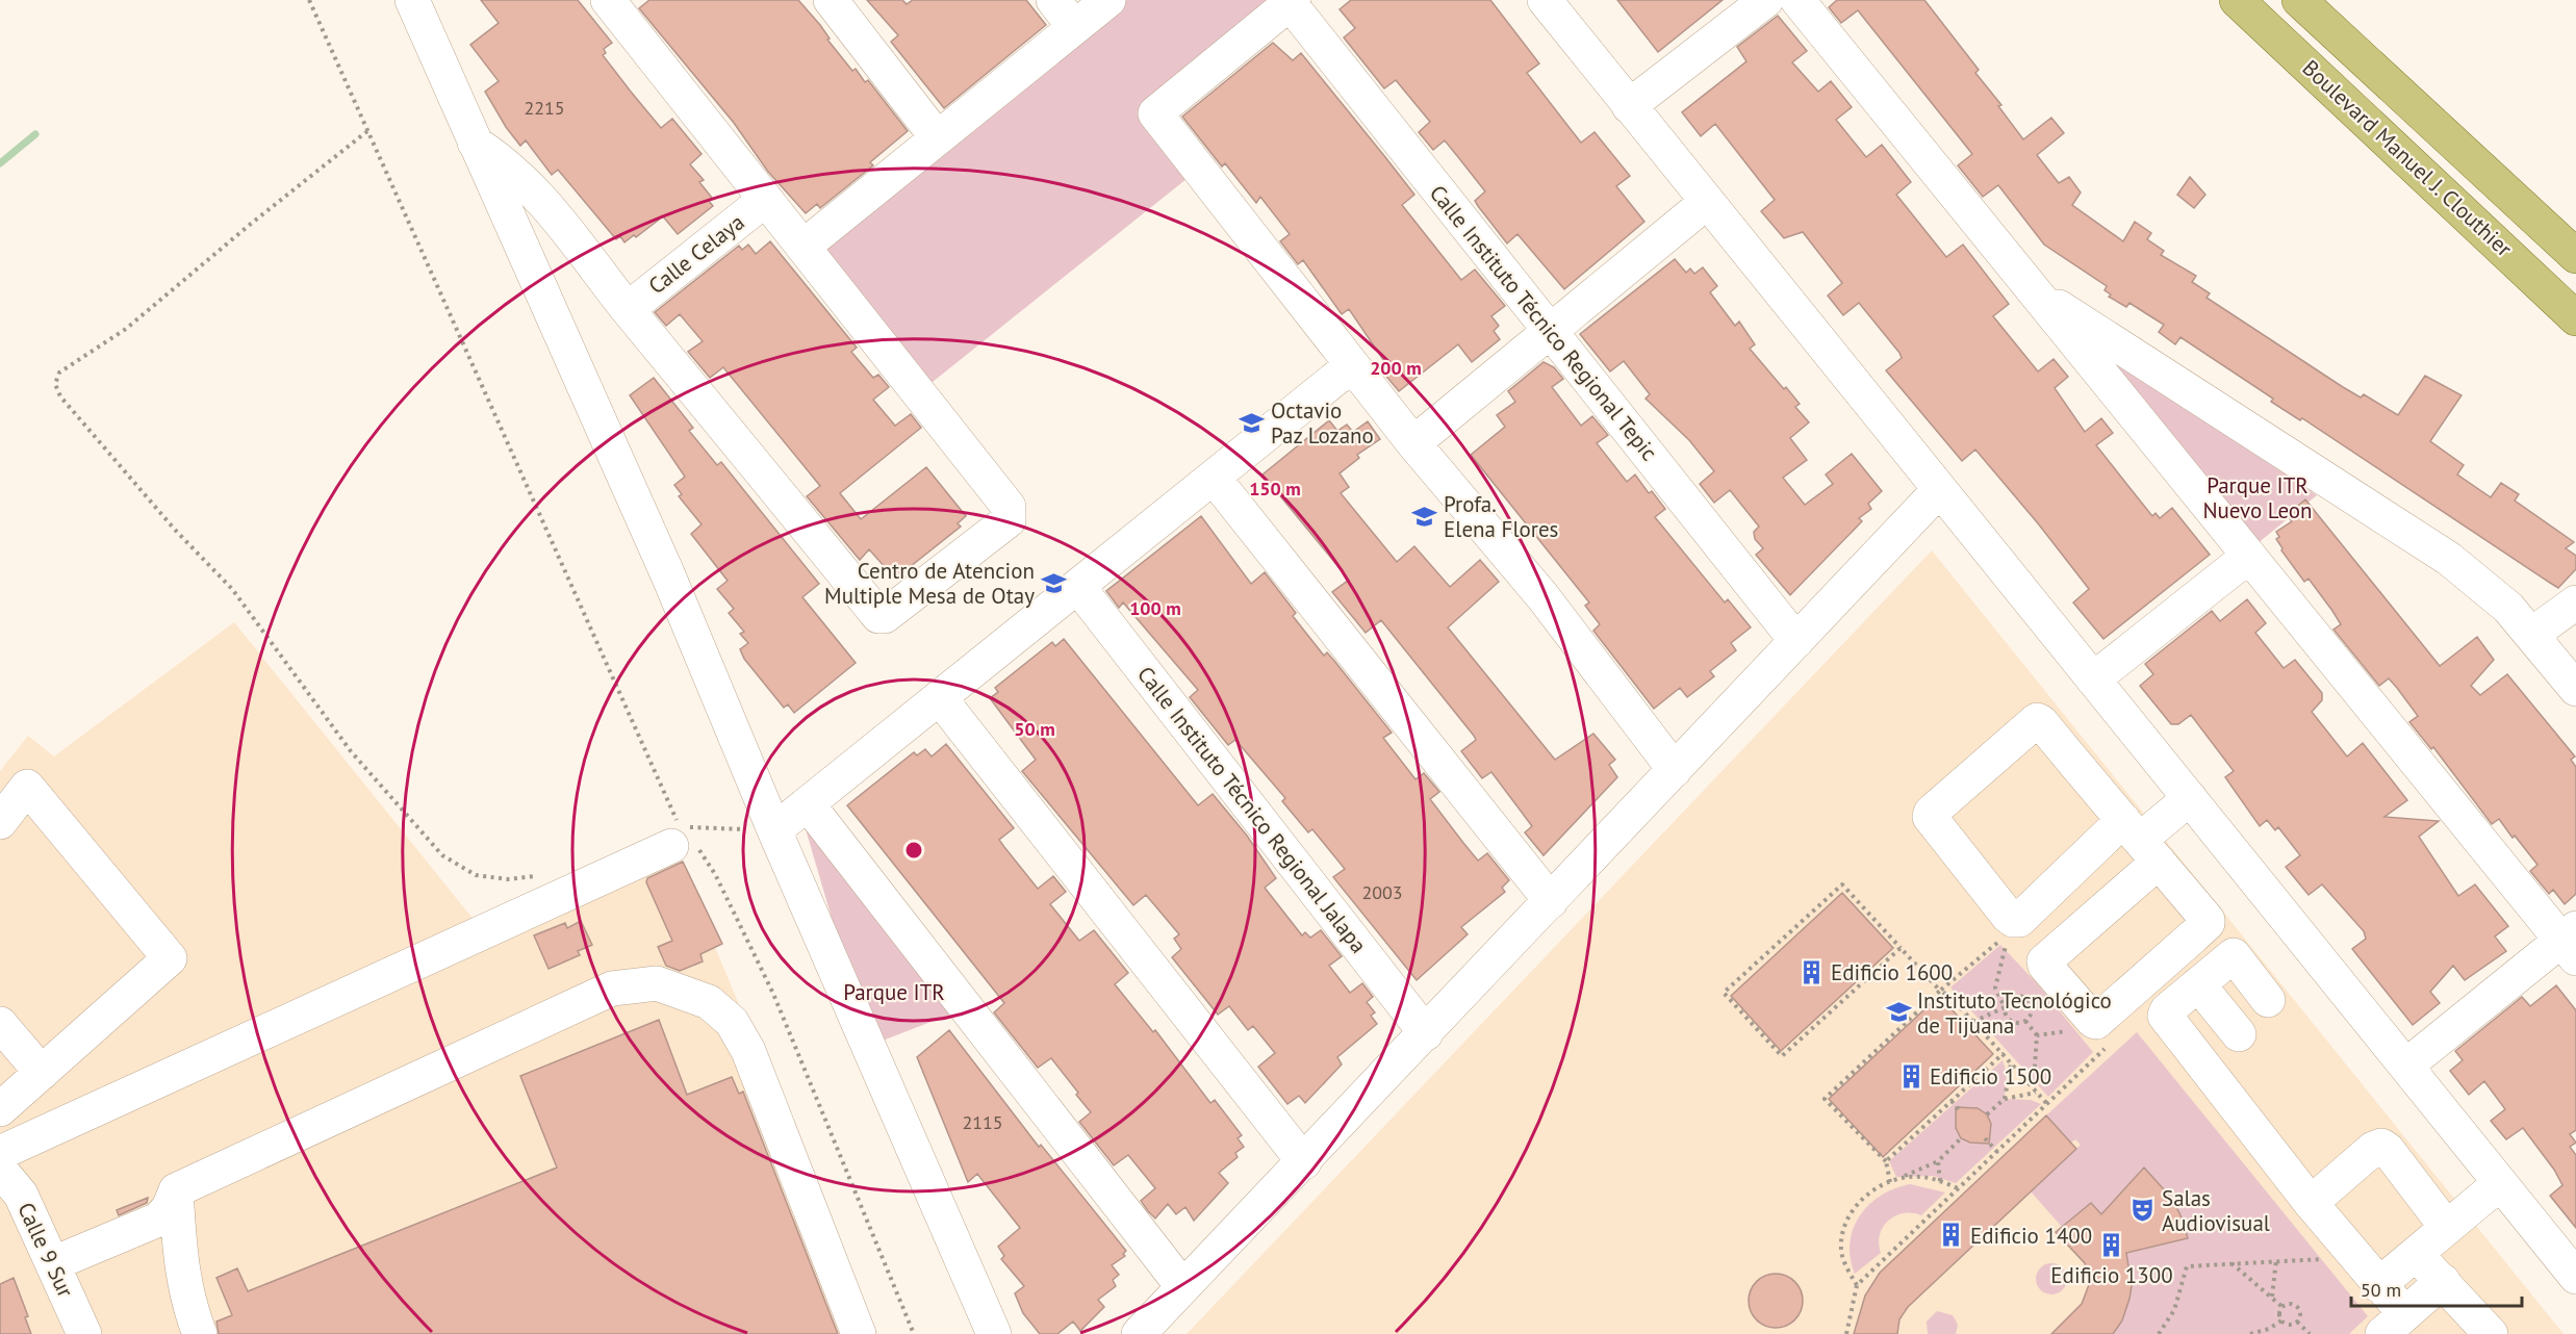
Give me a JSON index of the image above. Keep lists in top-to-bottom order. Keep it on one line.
{"streets":{"main road":["Boulevard Manuel J. Clouthier"],"street":["Calle Celaya","Calle Instituto Técnico Regional Tepic","Calle Instituto Técnico Regional Jalapa","Calle 9 Sur"]},"parks":["Parque ITR Nuevo Leon","Parque ITR"],"places":{"school or university":["Octavio Paz Lozano","Profa. Elena Flores","Centro de Atencion Multiple Mesa de Otay","Instituto Tecnológico de Tijuana"],"building":["Edificio 1600","Edificio 1500","Edificio 1400","Edificio 1300"],"theatre":["Salas Audiovisual"]},"house_numbers":["2215","2003","2115"],"scale_bar":"50 m","rings":["200 m","150 m","100 m","50 m"]}
